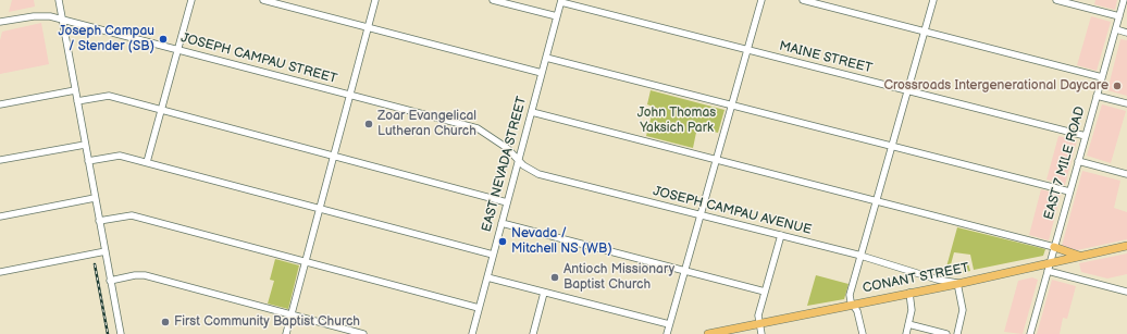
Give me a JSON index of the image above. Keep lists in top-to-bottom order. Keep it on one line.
{"streets":{"main road":["CONANT STREET"],"street":["MAINE STREET","JOSEPH CAMPAU STREET","EAST 7 MILE ROAD","EAST NEVADA STREET","JOSEPH CAMPAU AVENUE"]},"crossings":[["MAINE STREET","EAST 7 MILE ROAD"],["MAINE STREET","EAST NEVADA STREET"],["JOSEPH CAMPAU STREET","JOSEPH CAMPAU AVENUE"],["EAST 7 MILE ROAD","CONANT STREET"],["EAST NEVADA STREET","JOSEPH CAMPAU AVENUE"],["JOSEPH CAMPAU AVENUE","CONANT STREET"]],"parks":["John Thomas Yaksich Park"],"places":["Joseph Campau / Stender (SB)","Crossroads Intergenerational Daycare","Zoar Evangelical Lutheran Church","Nevada / Mitchell NS (WB)","Antioch Missionary Baptist Church","First Community Baptist Church"]}
